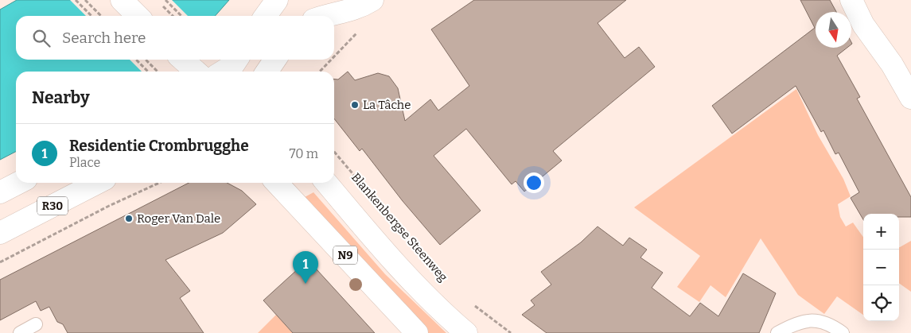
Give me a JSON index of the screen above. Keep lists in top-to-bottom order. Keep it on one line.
{"streets":{"main road":["R30","Blankenbergse Steenweg","N9"]},"places":["La Tâche","Roger Van Dale"],"north":"bottom","page":{"search":"Search here","heading":"Nearby","list":[{"mark":"1","name":"Residentie Crombrugghe","note":"Place","value":"70 m"}],"map_buttons":["+","−"],"pins":"1"}}
